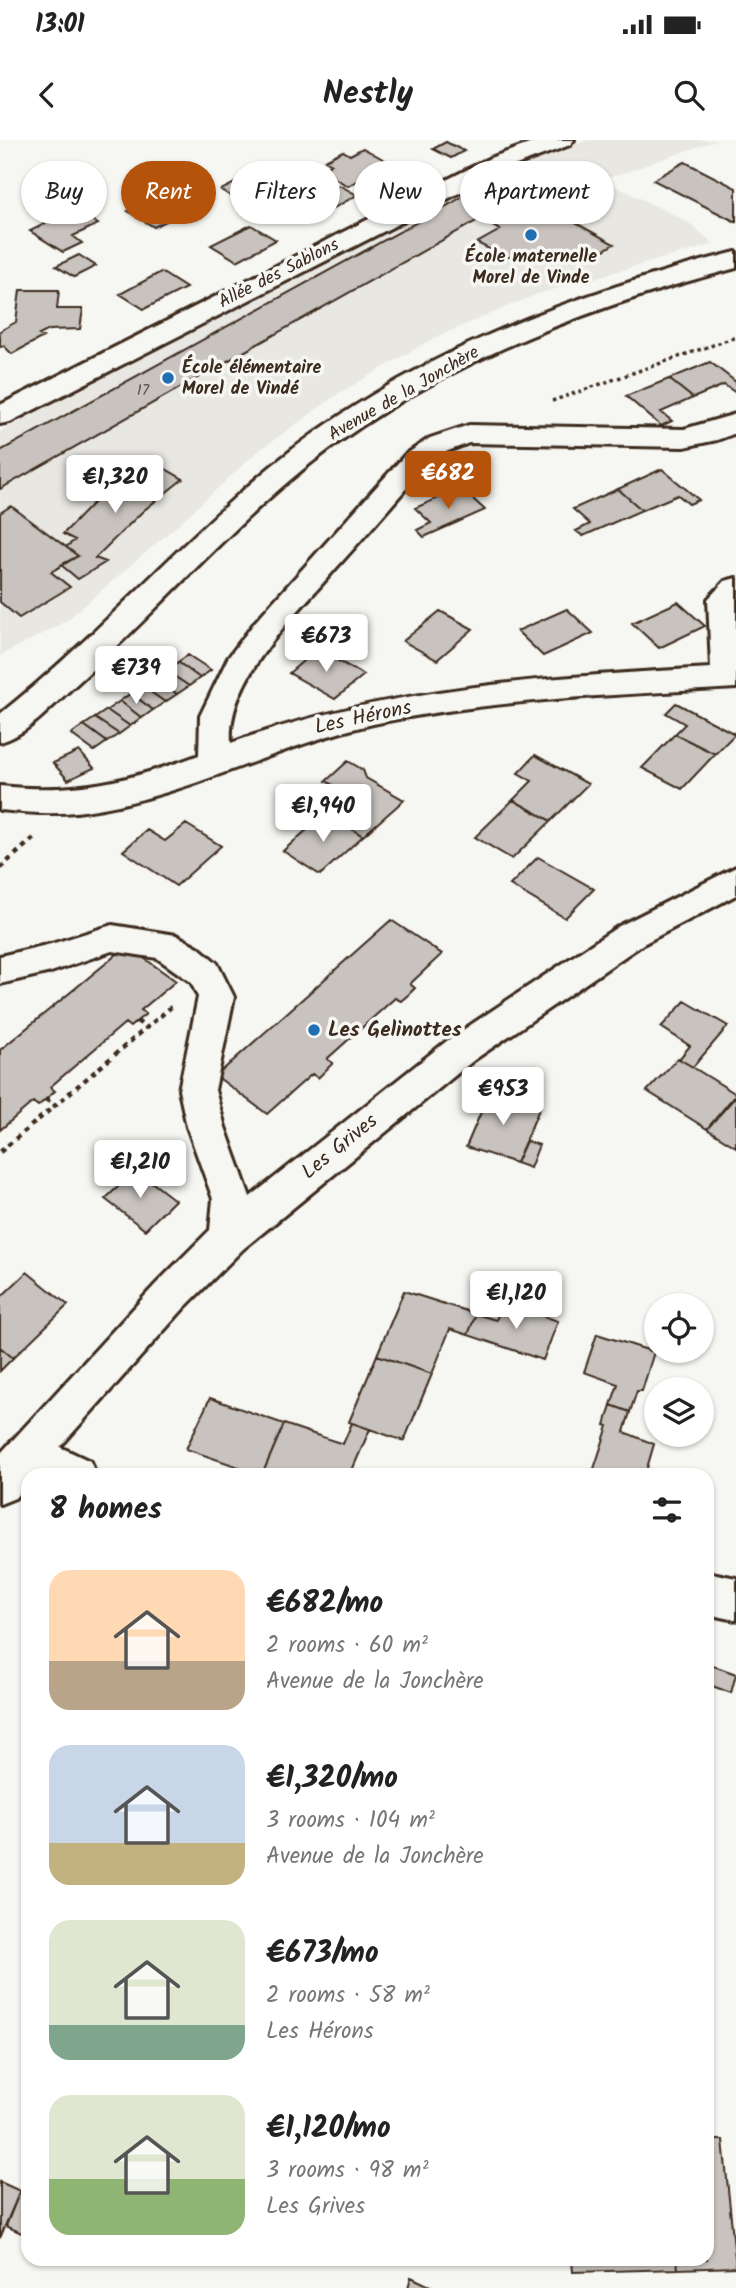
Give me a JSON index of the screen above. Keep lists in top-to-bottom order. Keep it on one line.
{"streets":{"street":["Allée des Sablons","Avenue de la Jonchère","Les Hérons","Les Grives"]},"places":["École maternelle Morel de Vinde","École élémentaire Morel de Vindé","Les Gelinottes"],"house_numbers":["17"],"page":{"status":"13:01","header":"Nestly","chip":["Buy","Rent","Filters","New","Apartment"],"price":["€682","€1,320","€673","€739","€1,940","€953","€1,210","€1,120"],"heading":"8 homes","list":[{"name":"€682/mo","note":"2 rooms · 60 m² · Avenue de la Jonchère"},{"name":"€1,320/mo","note":"3 rooms · 104 m² · Avenue de la Jonchère"},{"name":"€673/mo","note":"2 rooms · 58 m² · Les Hérons"},{"name":"€1,120/mo","note":"3 rooms · 98 m² · Les Grives"}]}}
